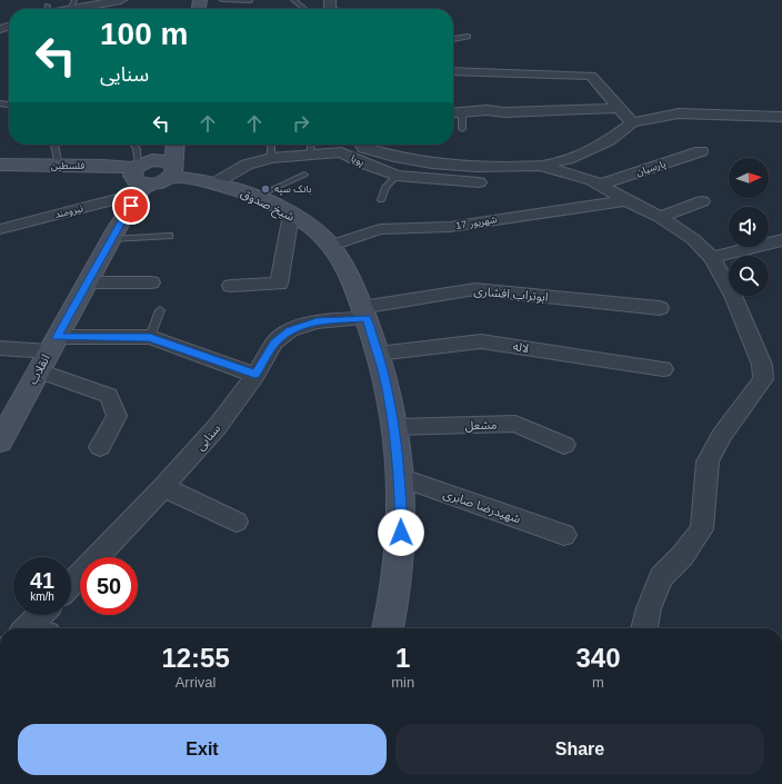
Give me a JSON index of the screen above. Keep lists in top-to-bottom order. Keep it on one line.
{"streets":{"main road":["فلسطین","شیخ صدوق","انقلاب"],"street":["پویا","پارسیان","نیرومند","17 شهریور","ابوتراب افشاری","لاله","مشعل","سنایی","شهیدرضا صابری"]},"crossings":[["پویا","شیخ صدوق"],["فلسطین","نیرومند"],["فلسطین","انقلاب"],["شیخ صدوق","17 شهریور"],["شیخ صدوق","ابوتراب افشاری"],["شیخ صدوق","لاله"],["شیخ صدوق","مشعل"],["شیخ صدوق","سنایی"],["شیخ صدوق","شهیدرضا صابری"],["نیرومند","انقلاب"],["ابوتراب افشاری","سنایی"]],"places":["بانک سپه"],"north":"right","page":{"turn":["100 m","سنایی"],"speed":"41 km/h","limit":"50","eta":["12:55","Arrival","1","min","340","m"],"buttons":["Exit","Share"]}}
